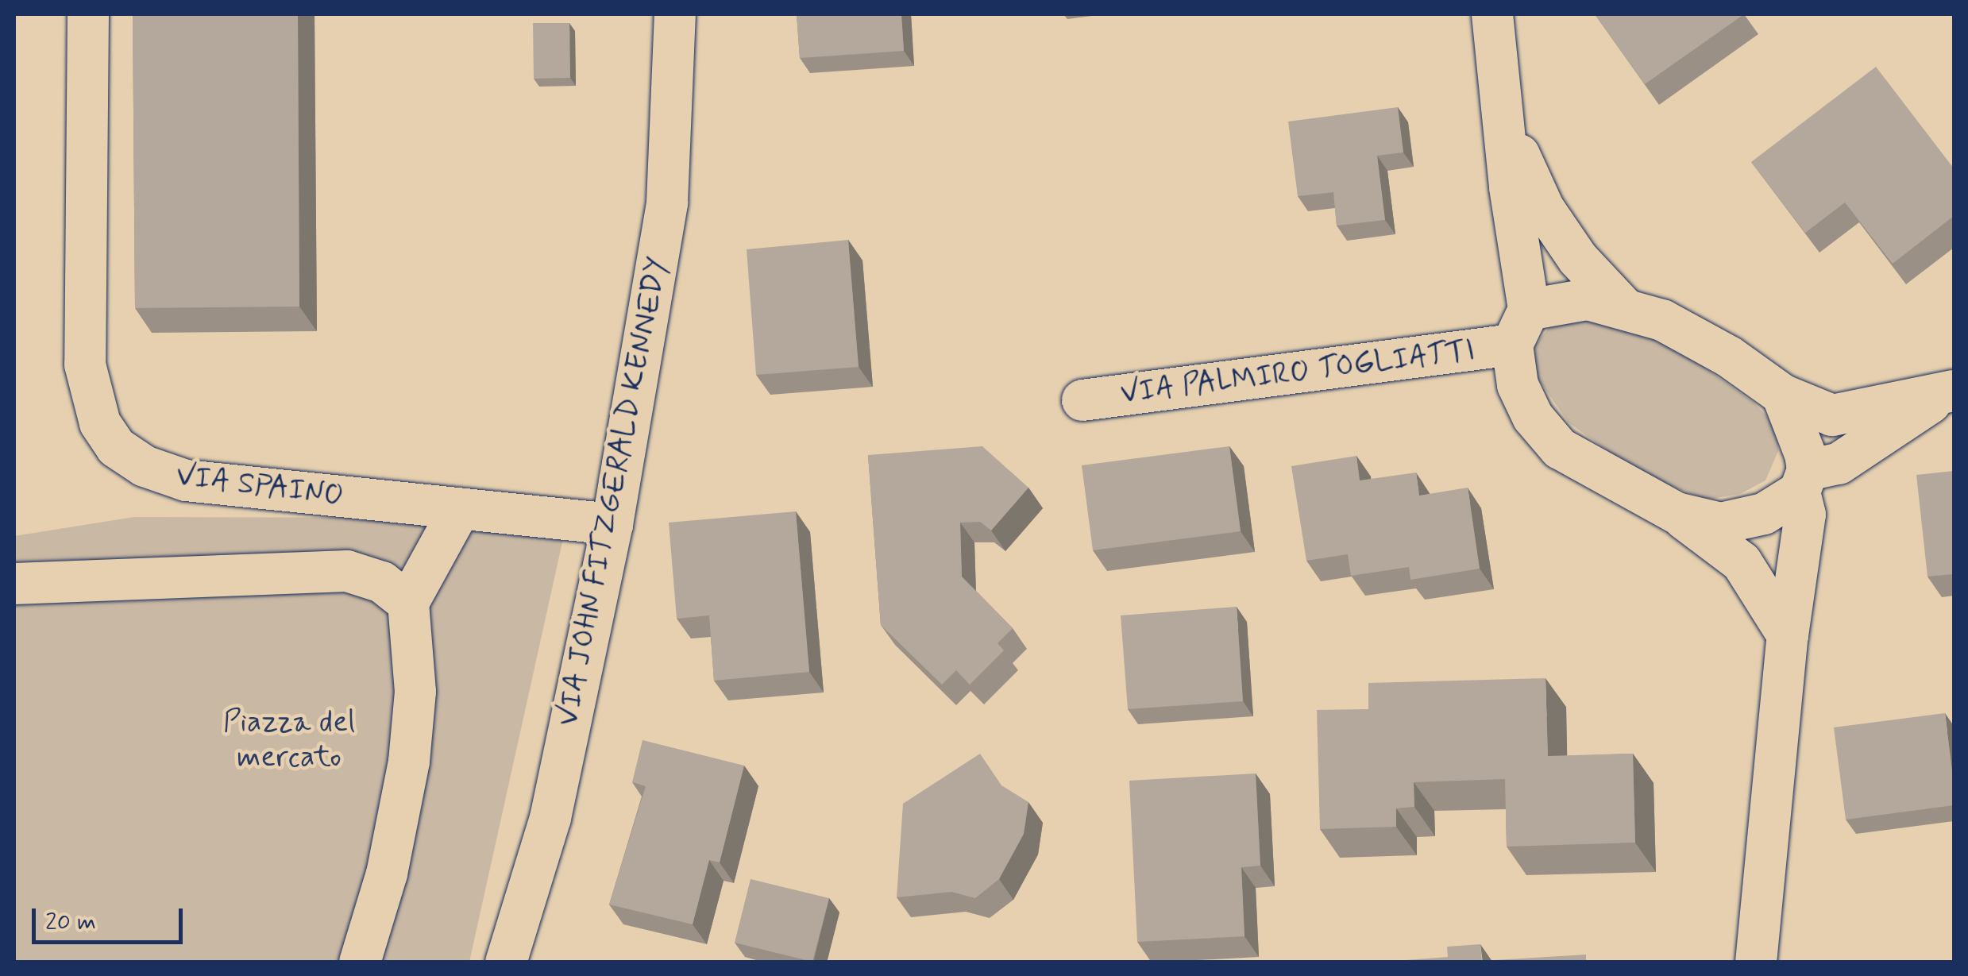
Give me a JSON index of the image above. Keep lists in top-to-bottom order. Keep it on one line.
{"streets":{"street":["VIA PALMIRO TOGLIATTI","VIA SPAINO","VIA JOHN FITZGERALD KENNEDY"]},"crossings":[["VIA SPAINO","VIA JOHN FITZGERALD KENNEDY"]],"parks":["Piazza del mercato"],"scale_bar":"20 m"}
